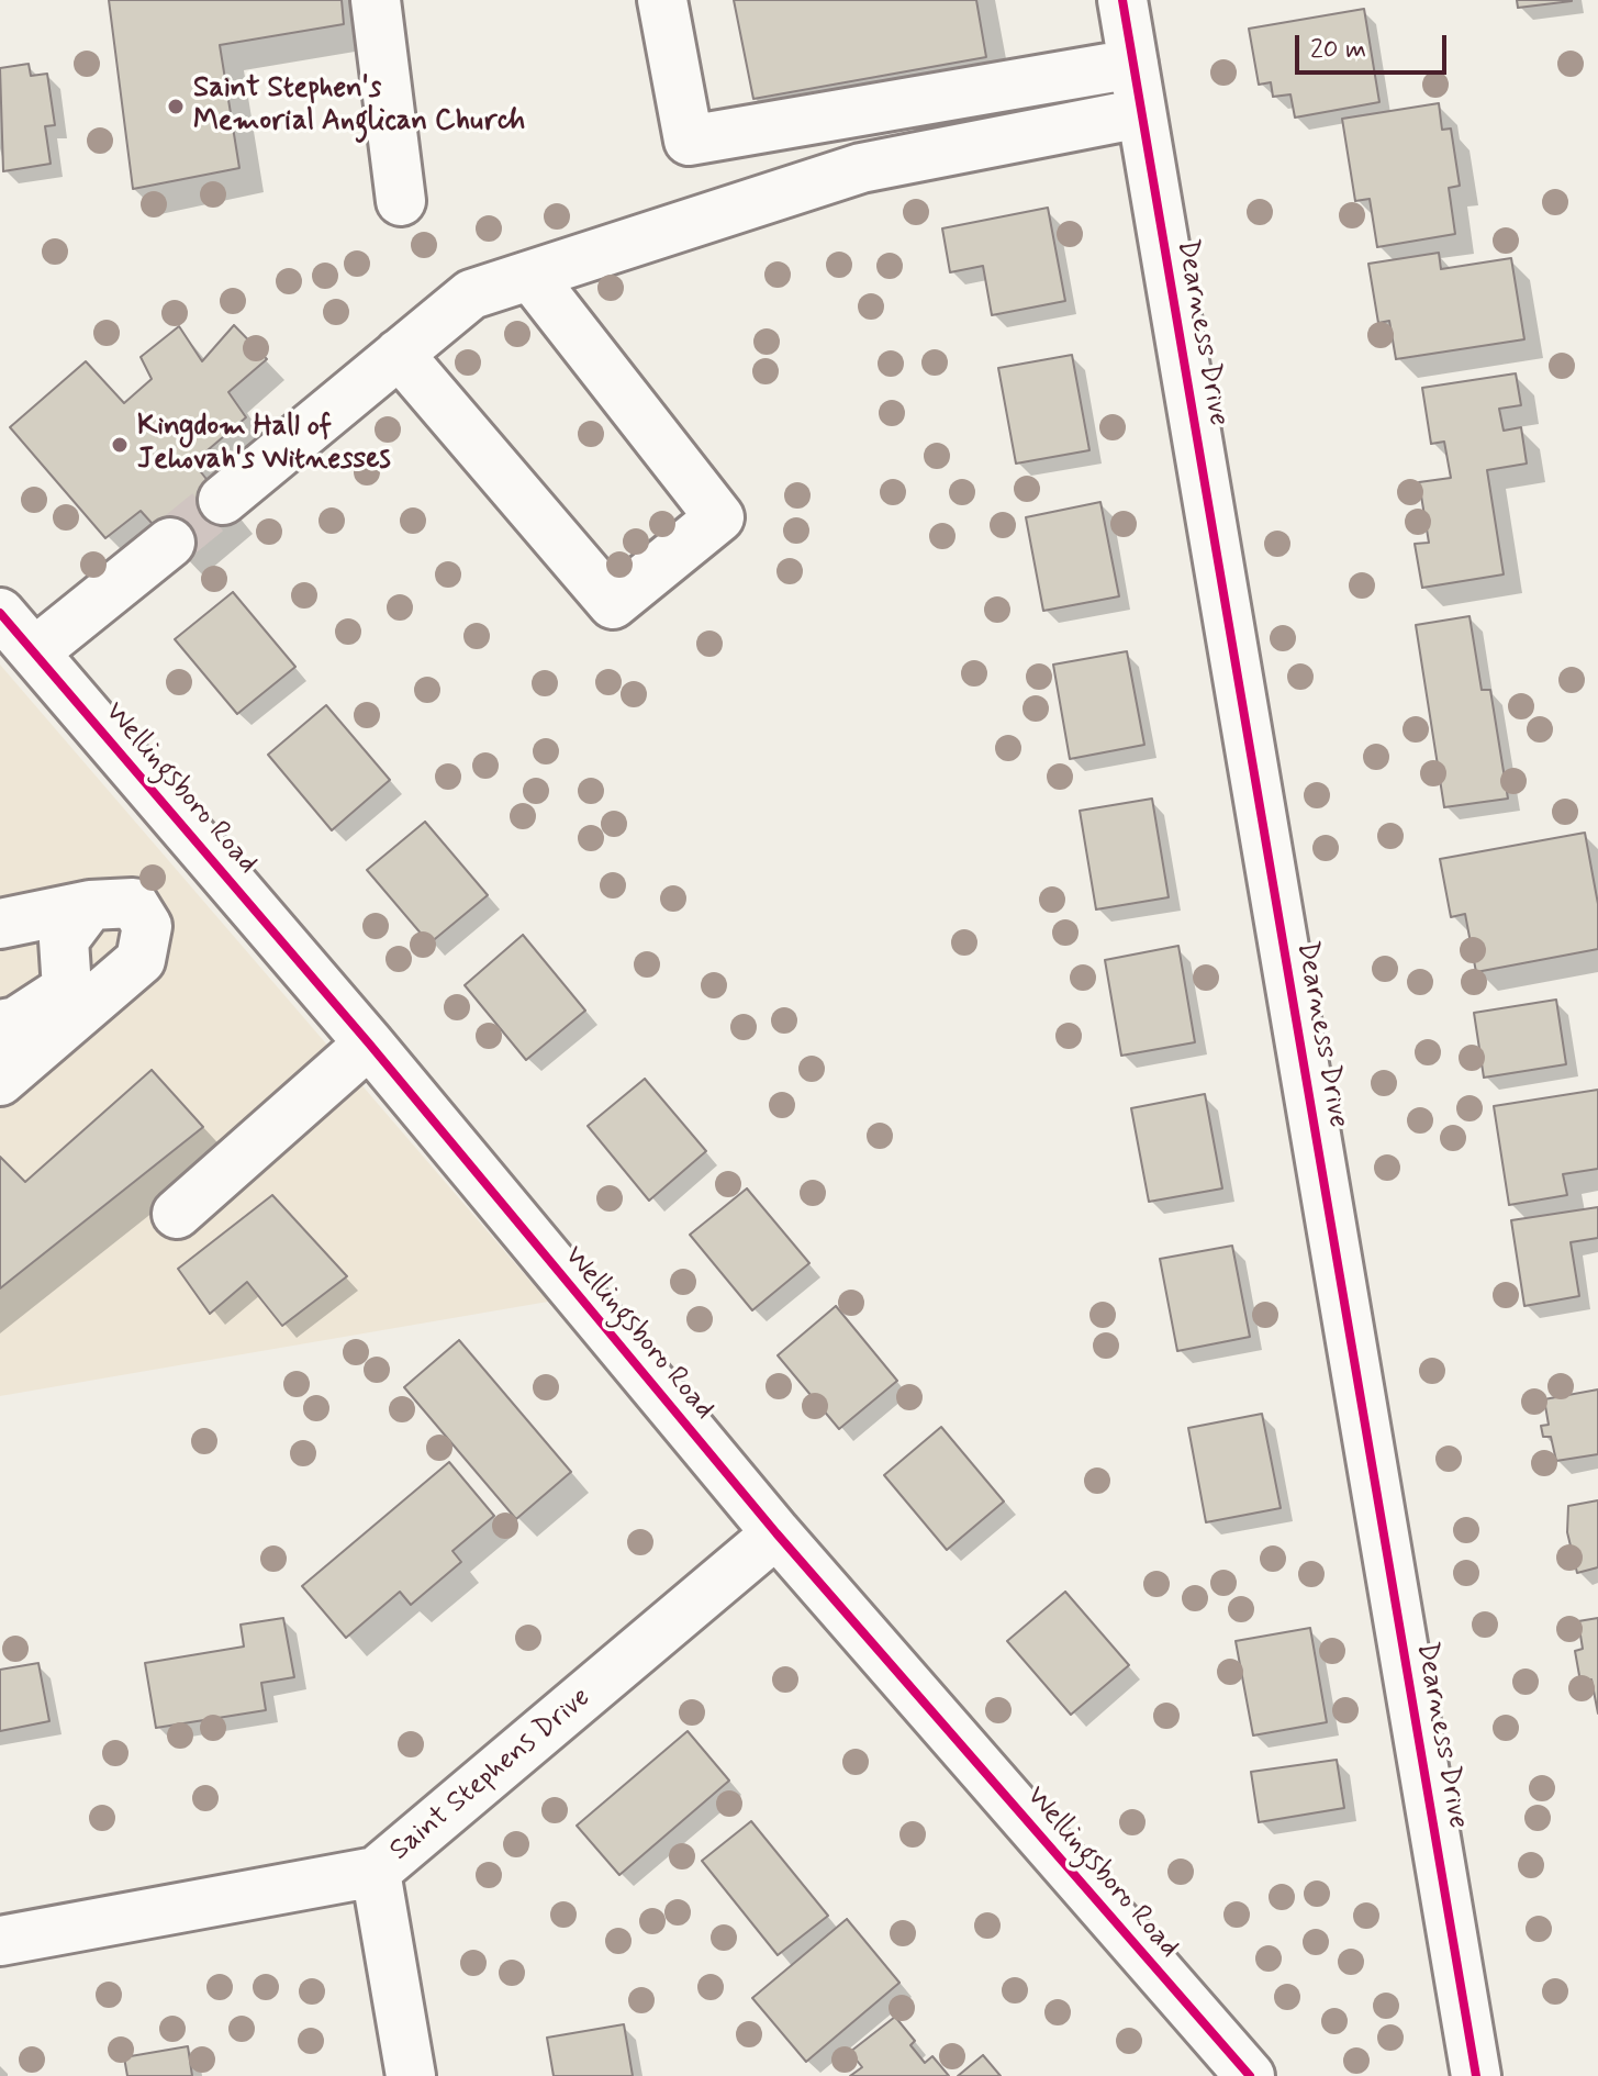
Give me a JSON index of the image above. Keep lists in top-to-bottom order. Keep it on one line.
{"streets":{"street":["Dearness Drive","Wellingsboro Road","Saint Stephens Drive"]},"crossings":[["Wellingsboro Road","Saint Stephens Drive"]],"places":["Saint Stephen's Memorial Anglican Church","Kingdom Hall of Jehovah's Witnesses"],"scale_bar":"20 m"}
